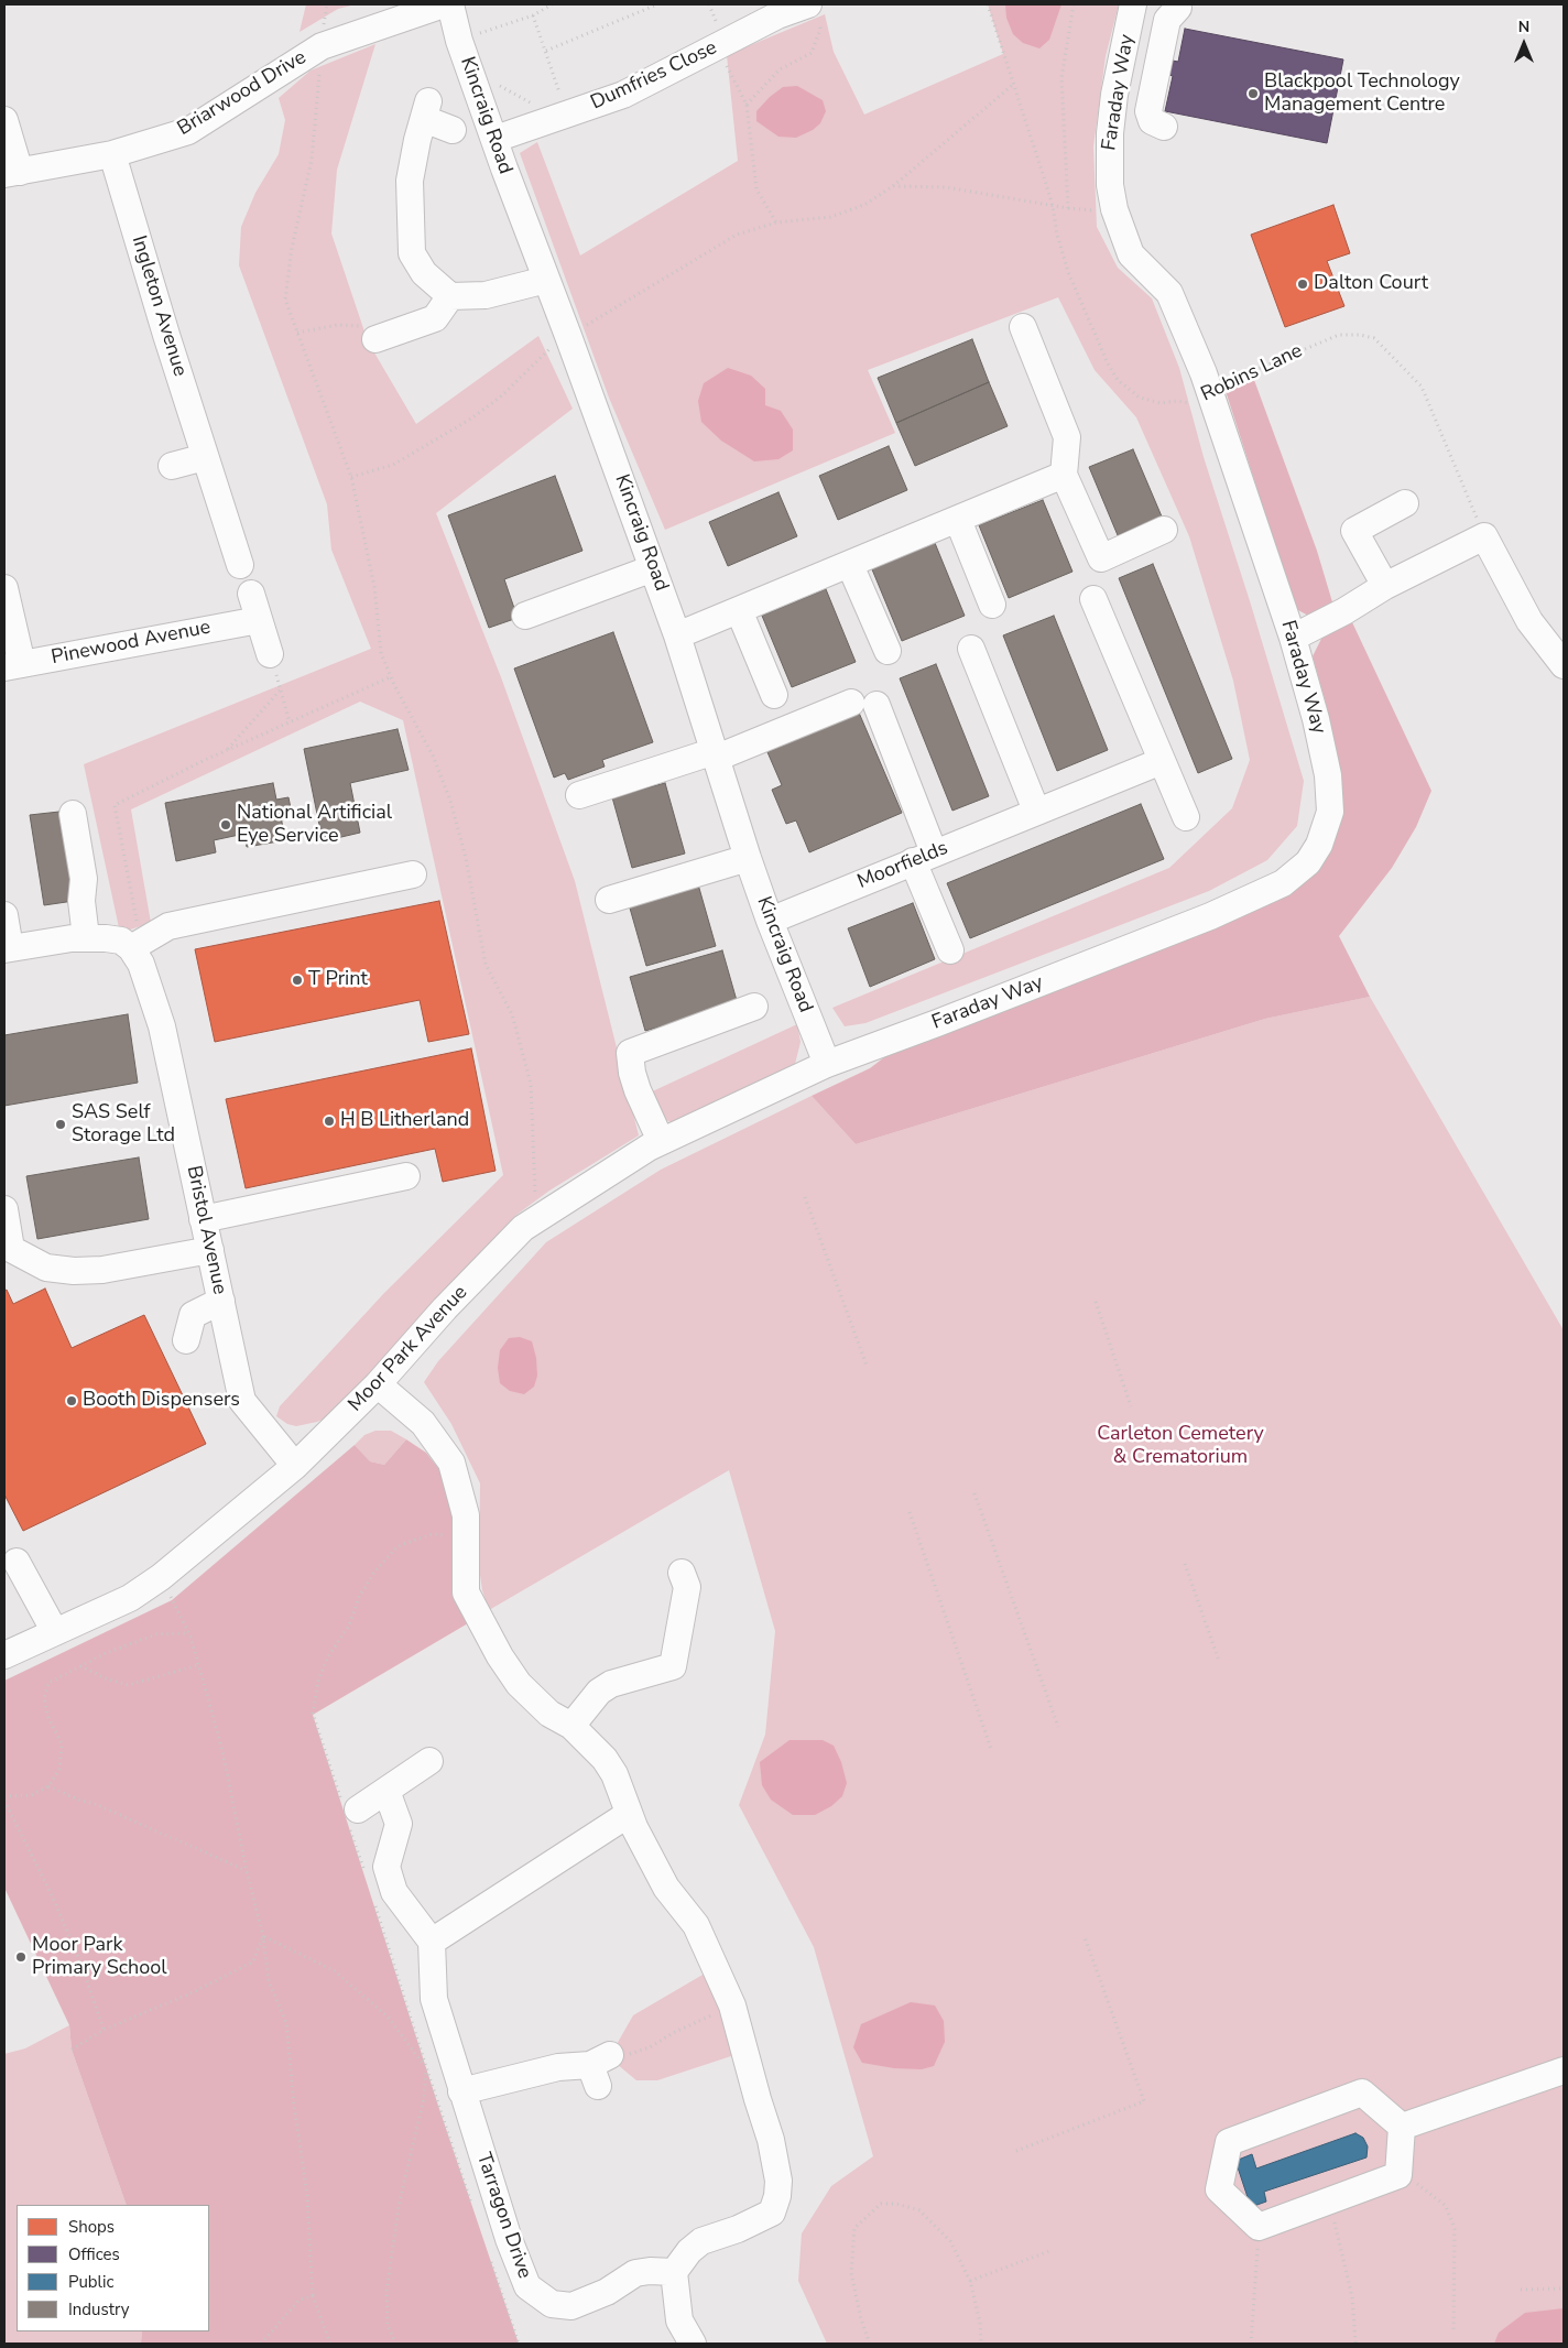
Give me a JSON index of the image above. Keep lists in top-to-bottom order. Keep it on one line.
{"streets":{"street":["Dumfries Close","Faraday Way","Briarwood Drive","Kincraig Road","Ingleton Avenue","Pinewood Avenue","Moorfields","Bristol Avenue","Moor Park Avenue","Tarragon Drive"],"path":["Robins Lane"]},"crossings":[["Dumfries Close","Kincraig Road"],["Faraday Way","Kincraig Road"],["Faraday Way","Robins Lane"],["Faraday Way","Moor Park Avenue"],["Briarwood Drive","Ingleton Avenue"],["Kincraig Road","Moorfields"],["Kincraig Road","Moor Park Avenue"],["Bristol Avenue","Moor Park Avenue"]],"parks":["Carleton Cemetery & Crematorium"],"places":["Blackpool Technology Management Centre","Dalton Court","National Artificial Eye Service","T Print","H B Litherland","SAS Self Storage Ltd","Booth Dispensers","Moor Park Primary School"],"legend":["Shops","Offices","Public","Industry"],"north":"top"}
